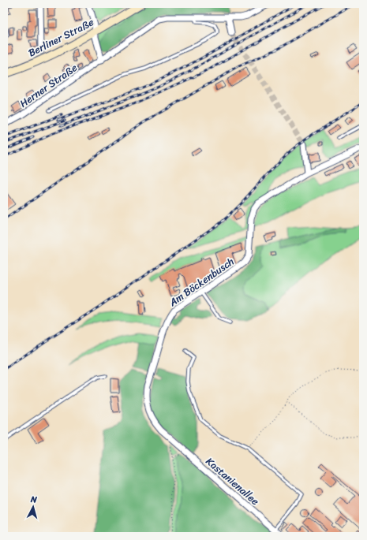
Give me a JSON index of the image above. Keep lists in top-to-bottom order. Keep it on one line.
{"streets":{"main road":["Berliner Straße"],"street":["Herner Straße","Am Böckenbusch","Kastanienallee"]},"crossings":[["Am Böckenbusch","Kastanienallee"]],"north":"top"}
